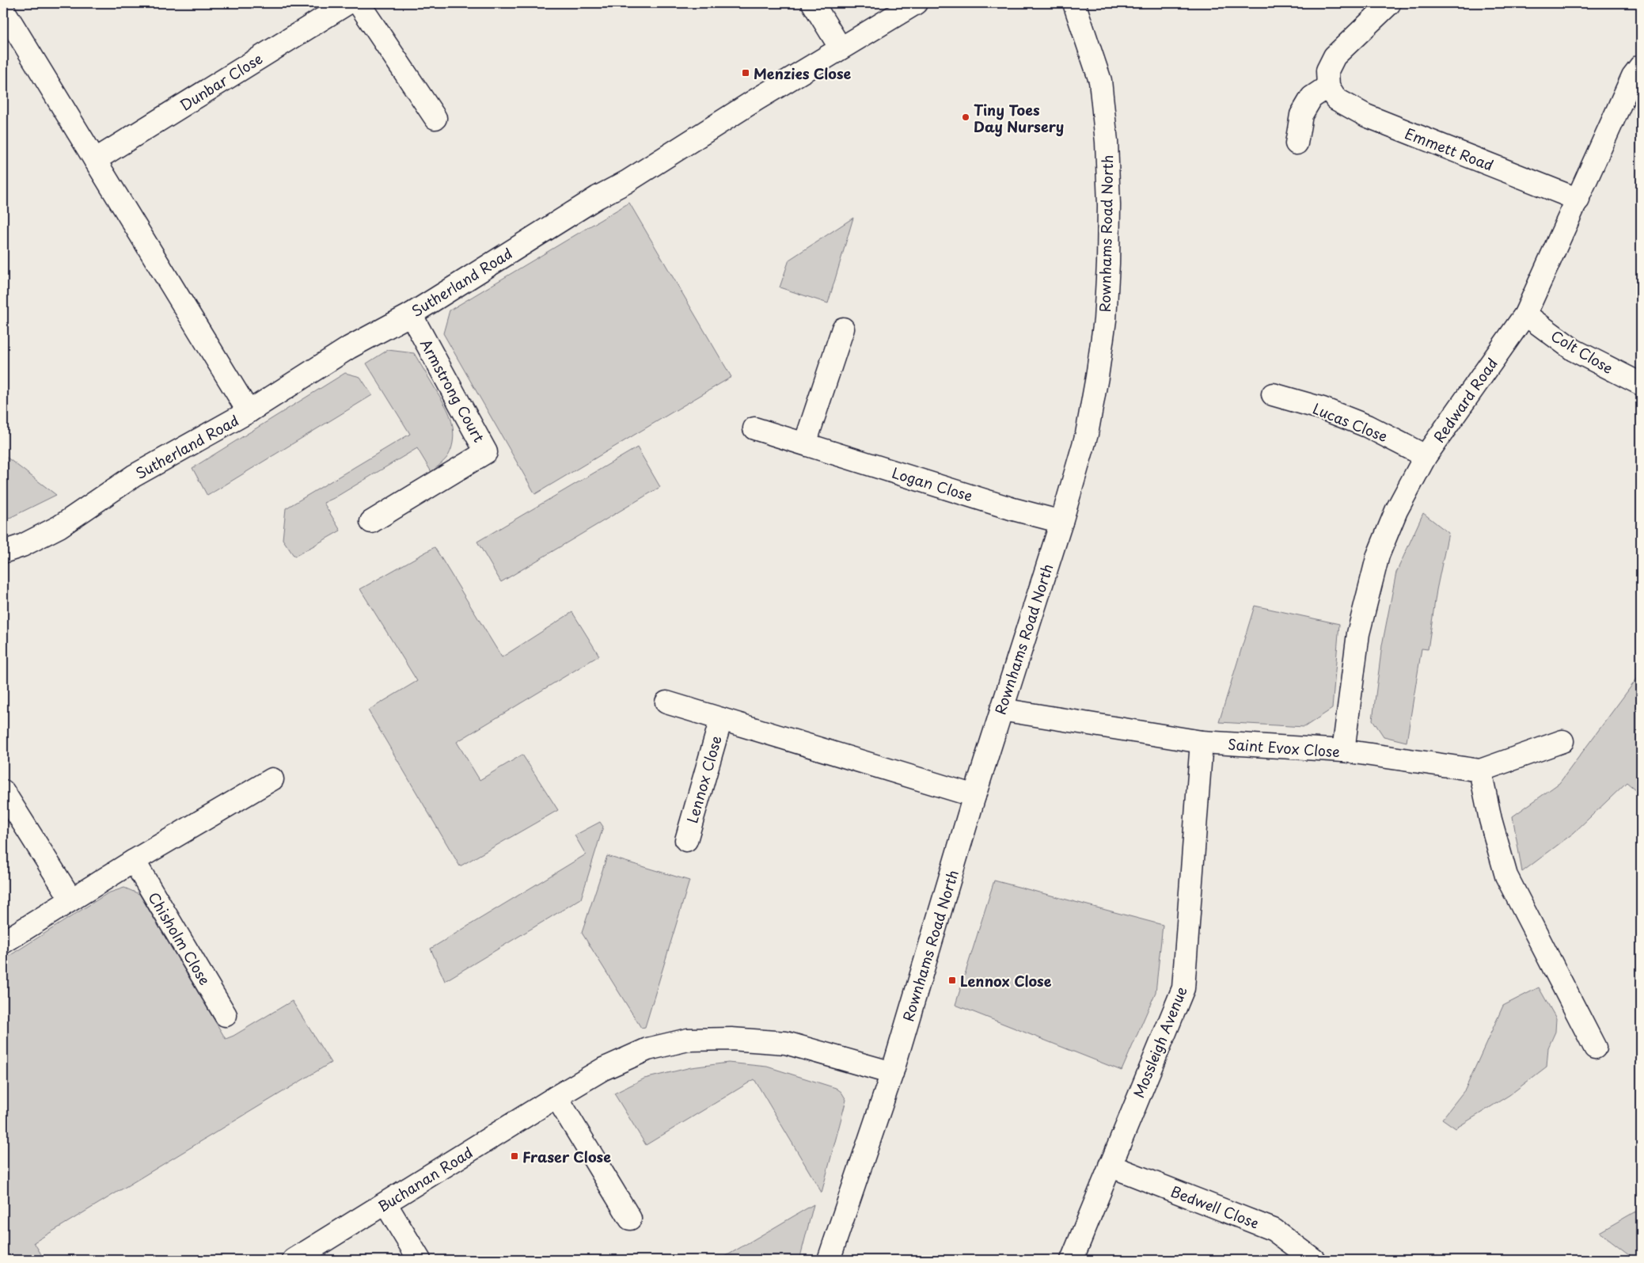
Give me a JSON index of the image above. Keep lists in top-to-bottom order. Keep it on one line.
{"streets":{"street":["Dunbar Close","Emmett Road","Rownhams Road North","Sutherland Road","Colt Close","Armstrong Court","Redward Road","Lucas Close","Logan Close","Saint Evox Close","Lennox Close","Chisholm Close","Mossleigh Avenue","Buchanan Road","Bedwell Close"]},"crossings":[["Emmett Road","Redward Road"],["Rownhams Road North","Logan Close"],["Rownhams Road North","Saint Evox Close"],["Rownhams Road North","Lennox Close"],["Rownhams Road North","Buchanan Road"],["Sutherland Road","Armstrong Court"],["Colt Close","Redward Road"],["Redward Road","Lucas Close"],["Redward Road","Saint Evox Close"],["Saint Evox Close","Mossleigh Avenue"],["Mossleigh Avenue","Bedwell Close"]],"places":{"transit":["Menzies Close","Lennox Close","Fraser Close"],"other":["Tiny Toes Day Nursery"]}}
